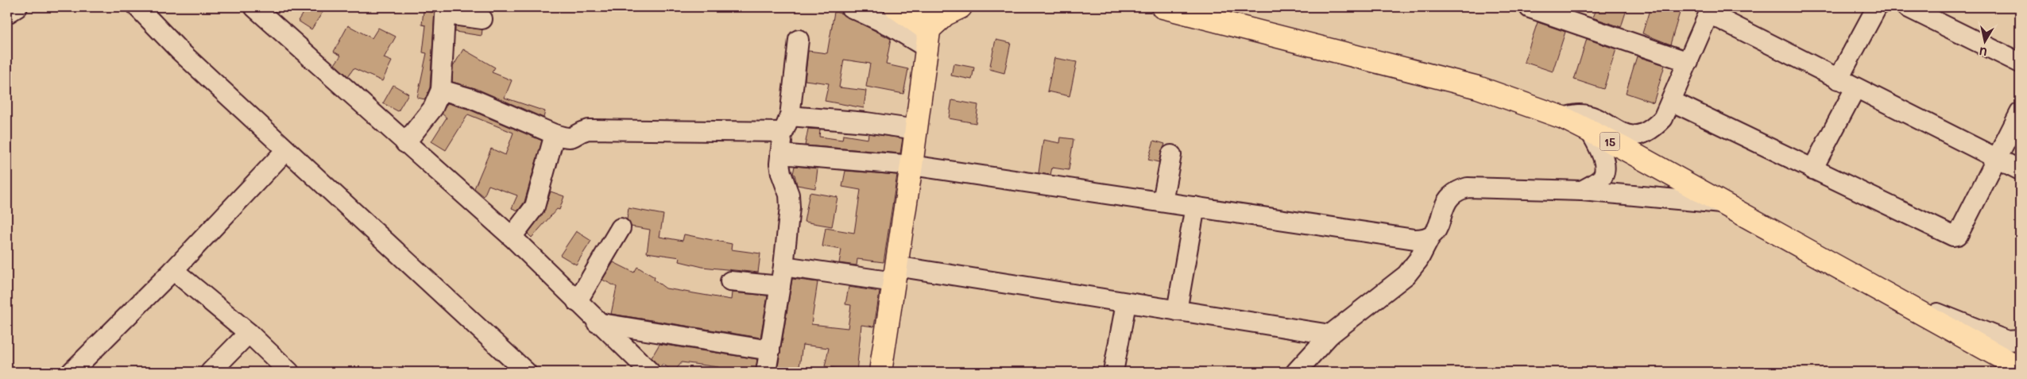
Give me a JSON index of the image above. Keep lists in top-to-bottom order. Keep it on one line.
{"streets":{"main road":["15"]},"north":"bottom"}
